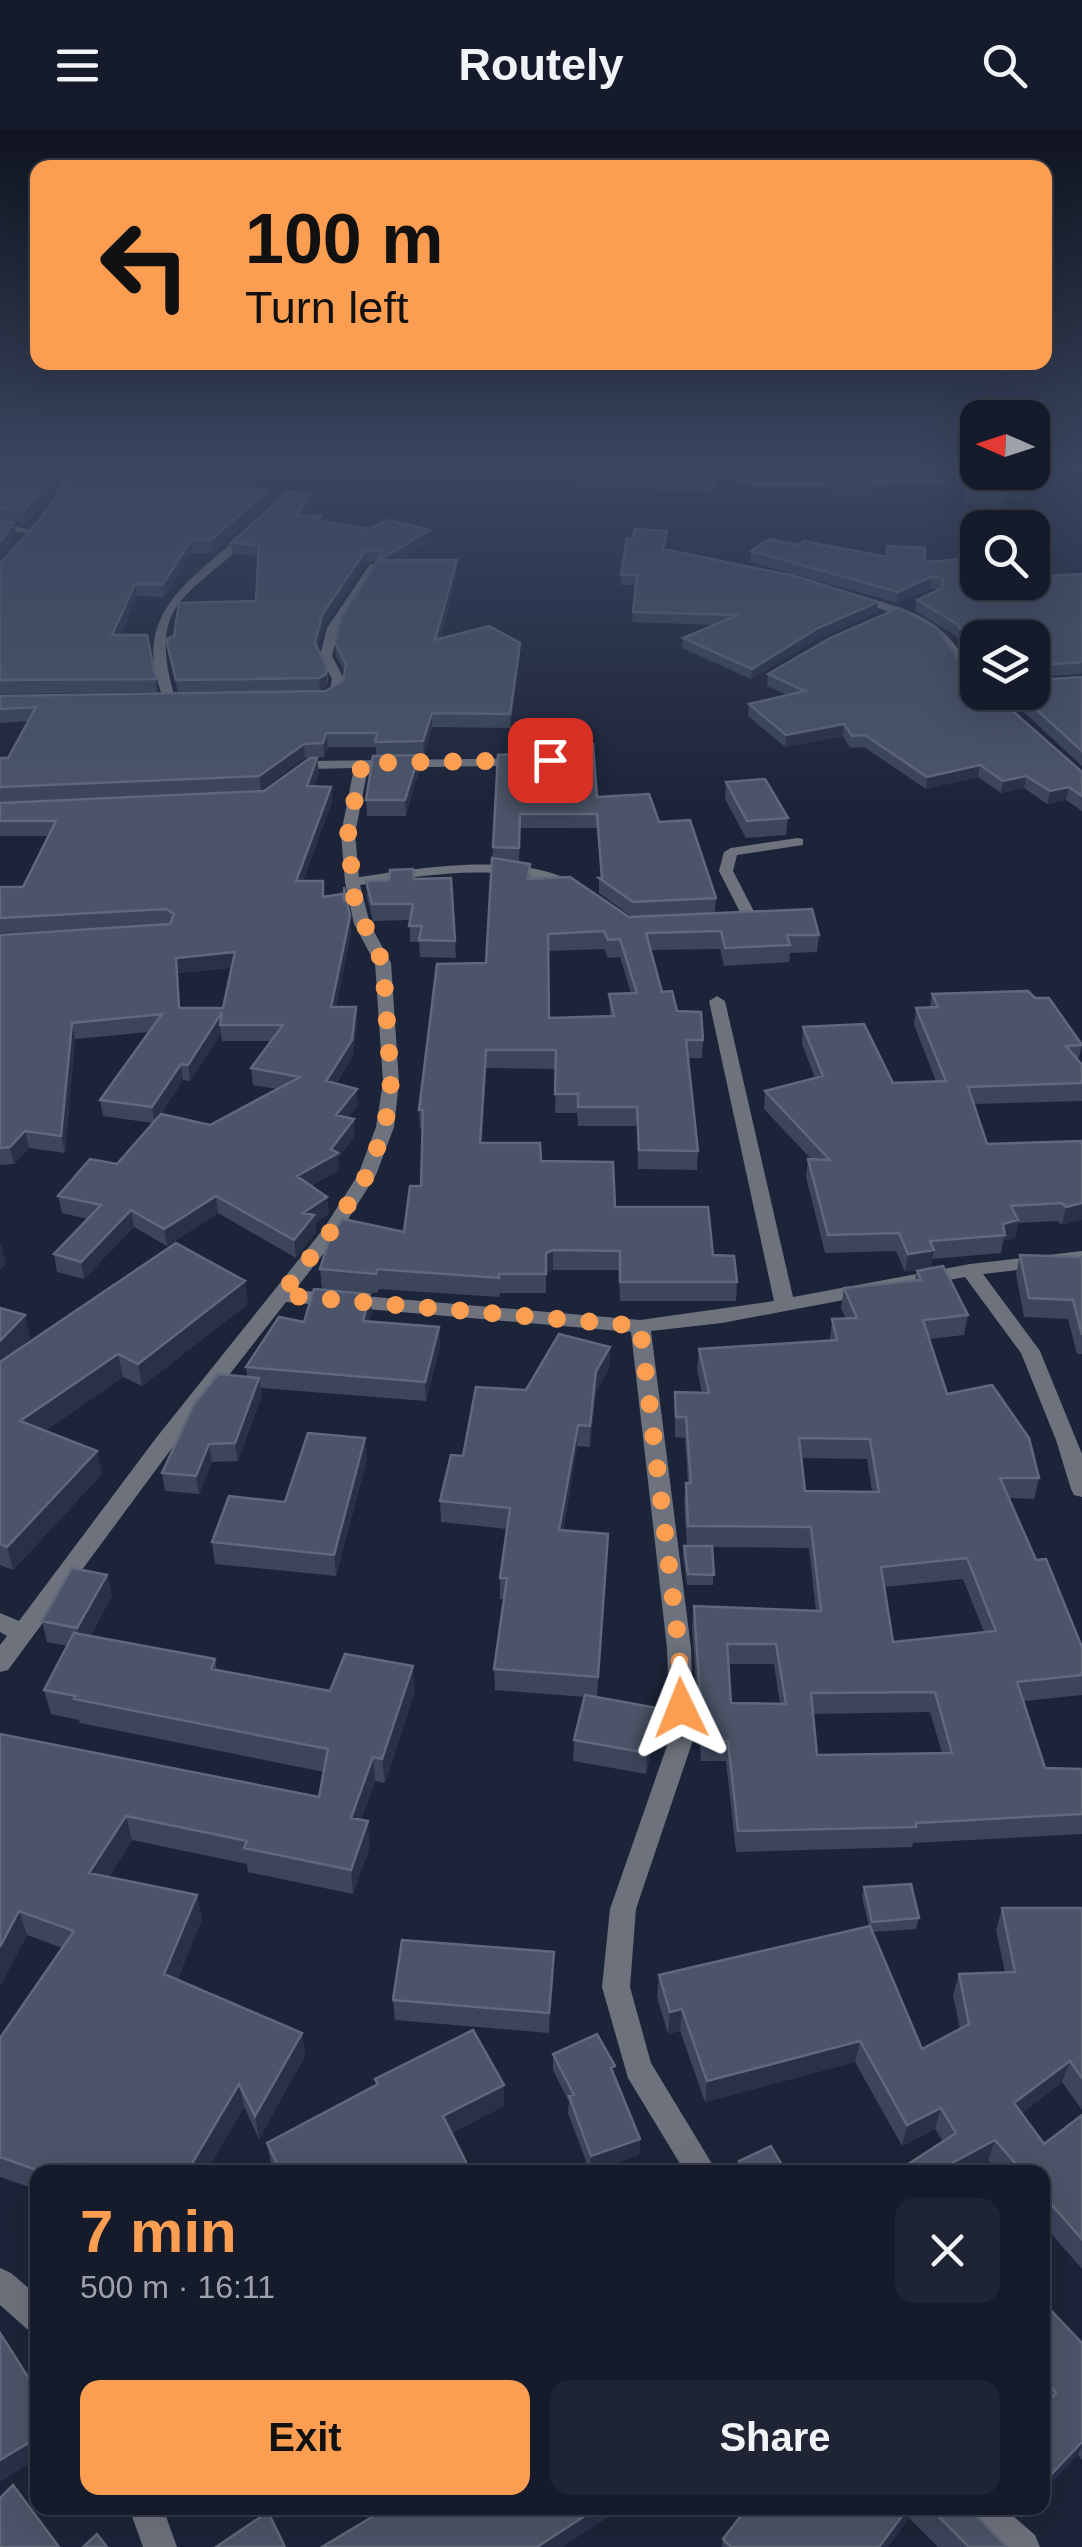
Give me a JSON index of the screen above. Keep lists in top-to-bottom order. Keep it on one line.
{"north":"left","page":{"header":"Routely","turn":["100 m","Turn left"],"heading":["7 min","500 m · 16:11"],"buttons":["Exit","Share"]}}
